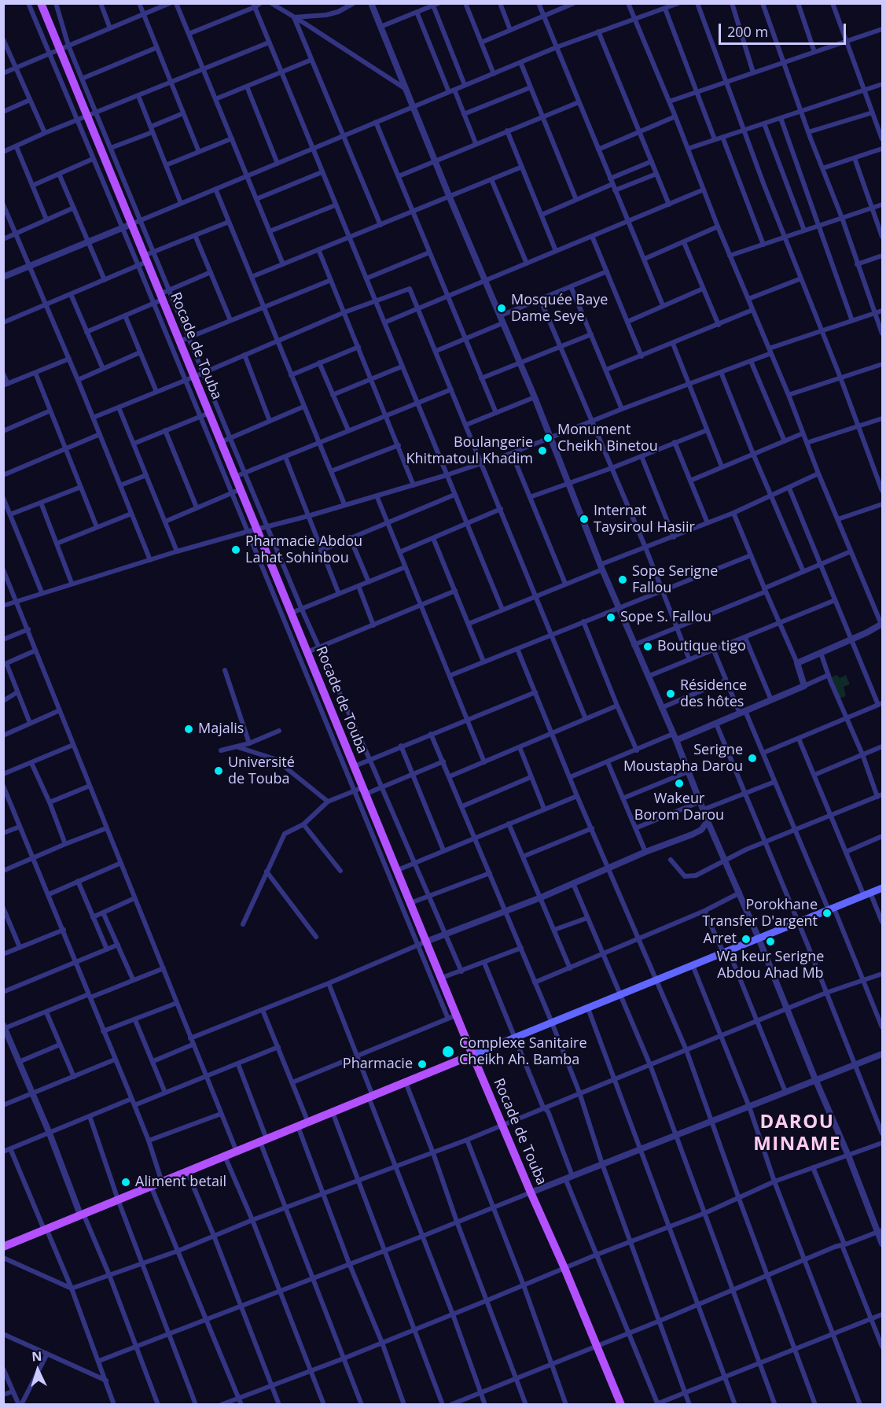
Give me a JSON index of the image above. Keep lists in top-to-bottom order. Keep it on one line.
{"streets":{"main road":["Rocade de Touba"]},"districts":["DAROU MINAME"],"places":["Mosquée Baye Dame Seye","Monument Cheikh Binetou","Boulangerie Khitmatoul Khadim","Internat Taysiroul Hasiir","Pharmacie Abdou Lahat Sohinbou","Sope Serigne Fallou","Sope S. Fallou","Boutique tigo","Résidence des hôtes","Majalis","Serigne Moustapha Darou","Université de Touba","Wakeur Borom Darou","Porokhane Transfer D'argent","Arret","Wa keur Serigne Abdou Ahad Mb","Complexe Sanitaire Cheikh Ah. Bamba","Pharmacie","Aliment betail"],"scale_bar":"200 m","north":"top"}
